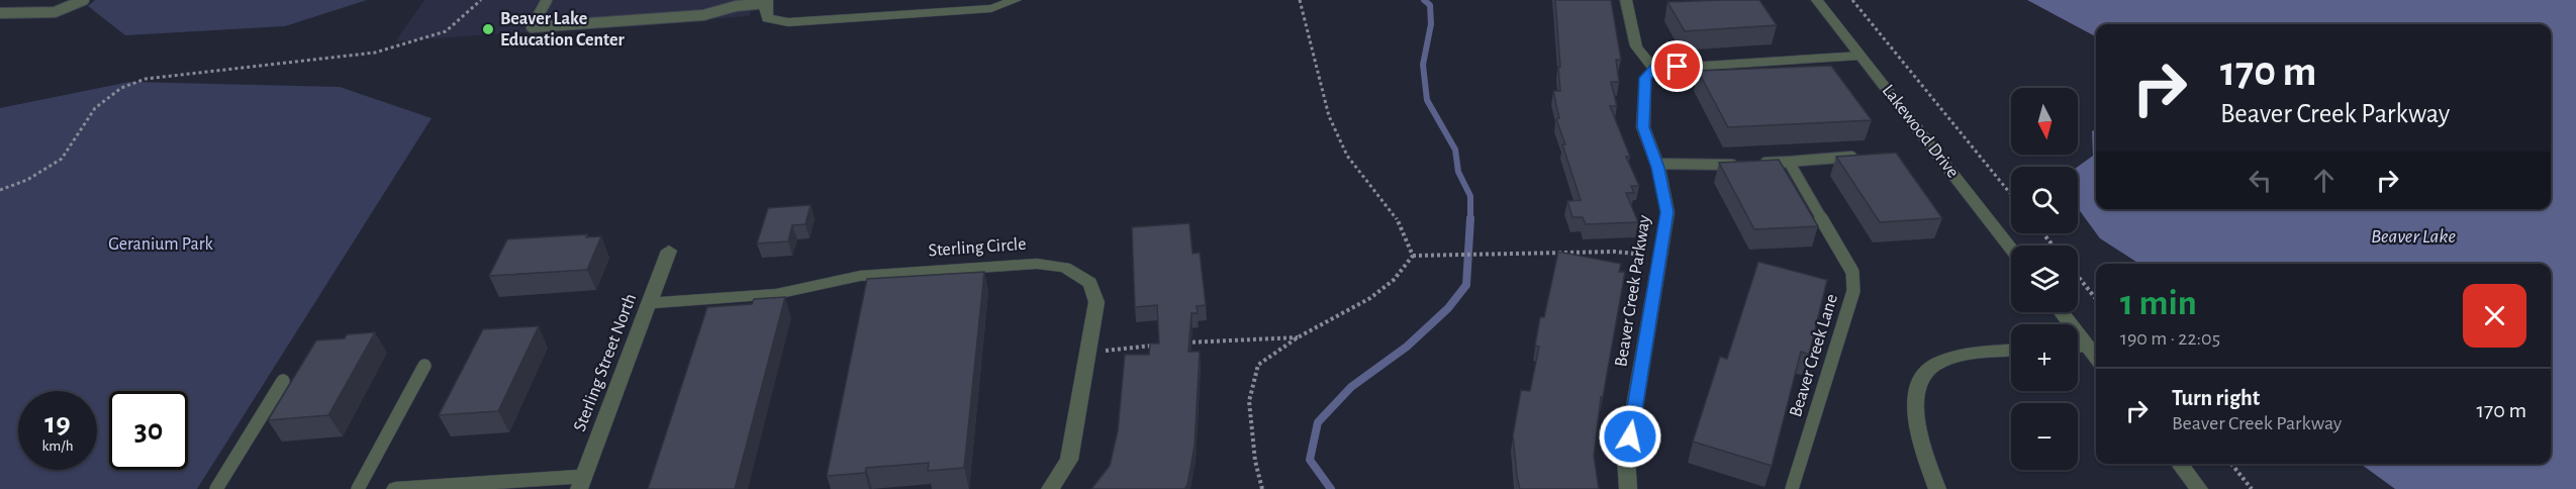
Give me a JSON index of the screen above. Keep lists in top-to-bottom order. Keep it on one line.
{"streets":{"street":["Lakewood Drive","Sterling Circle","Beaver Creek Parkway","Sterling Street North"],"lane":["Beaver Creek Lane"]},"crossings":[["Sterling Circle","Sterling Street North"]],"water":["Beaver Lake"],"parks":["Geranium Park"],"places":["Beaver Lake Education Center"],"north":"bottom","page":{"turn":["170 m","Beaver Creek Parkway"],"map_buttons":["+","−"],"heading":["1 min","190 m · 22:05"],"list":[{"name":"Turn right","note":"Beaver Creek Parkway","value":"170 m"}],"speed":"19 km/h","limit":"30"}}
